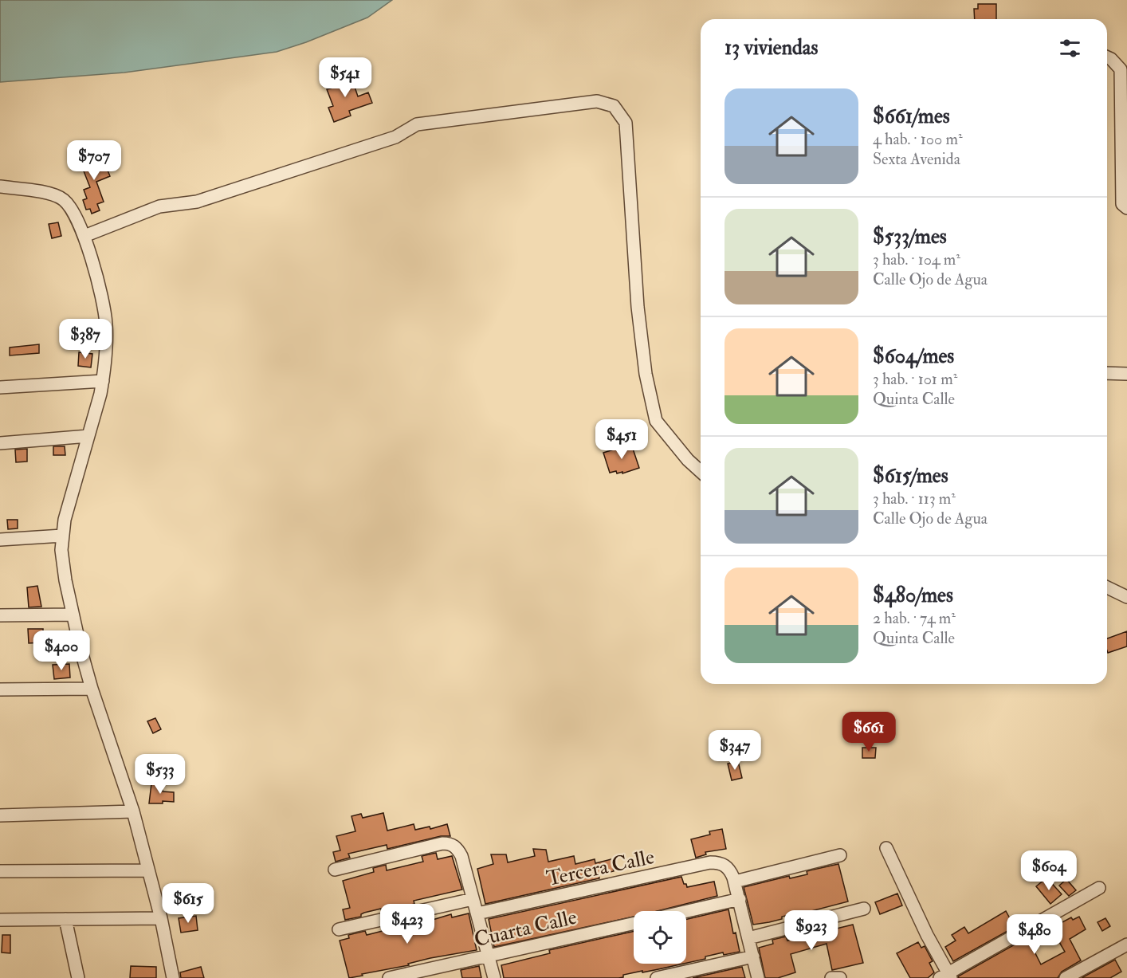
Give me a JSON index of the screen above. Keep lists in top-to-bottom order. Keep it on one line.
{"streets":{"street":["Tercera Calle","Cuarta Calle"]},"page":{"heading":"13 viviendas","price":["$541","$707","$387","$451","$400","$661","$347","$533","$604","$615","$423","$923","$480"],"list":[{"name":"$661/mes","note":"4 hab. · 100 m² · Sexta Avenida"},{"name":"$533/mes","note":"3 hab. · 104 m² · Calle Ojo de Agua"},{"name":"$604/mes","note":"3 hab. · 101 m² · Quinta Calle"},{"name":"$615/mes","note":"3 hab. · 113 m² · Calle Ojo de Agua"},{"name":"$480/mes","note":"2 hab. · 74 m² · Quinta Calle"}]}}
